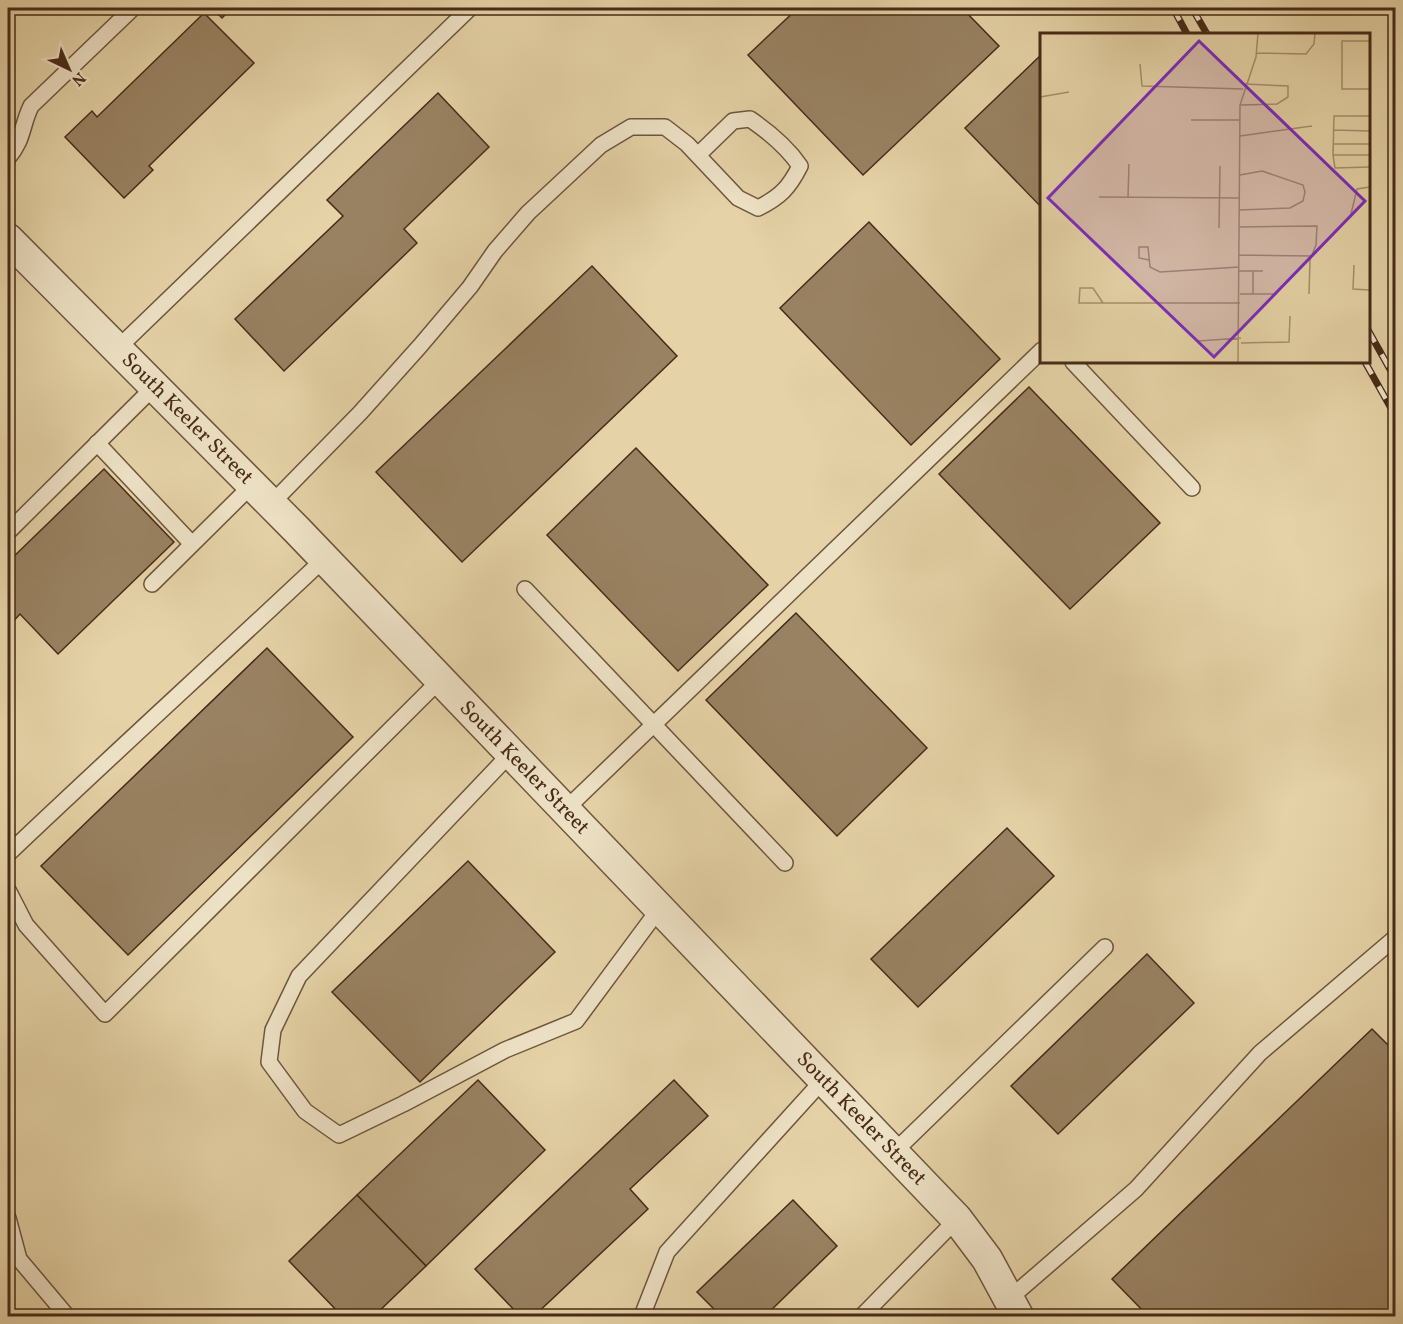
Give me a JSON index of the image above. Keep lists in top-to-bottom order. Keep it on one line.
{"streets":{"street":["South Keeler Street"]},"north":"bottom right"}
